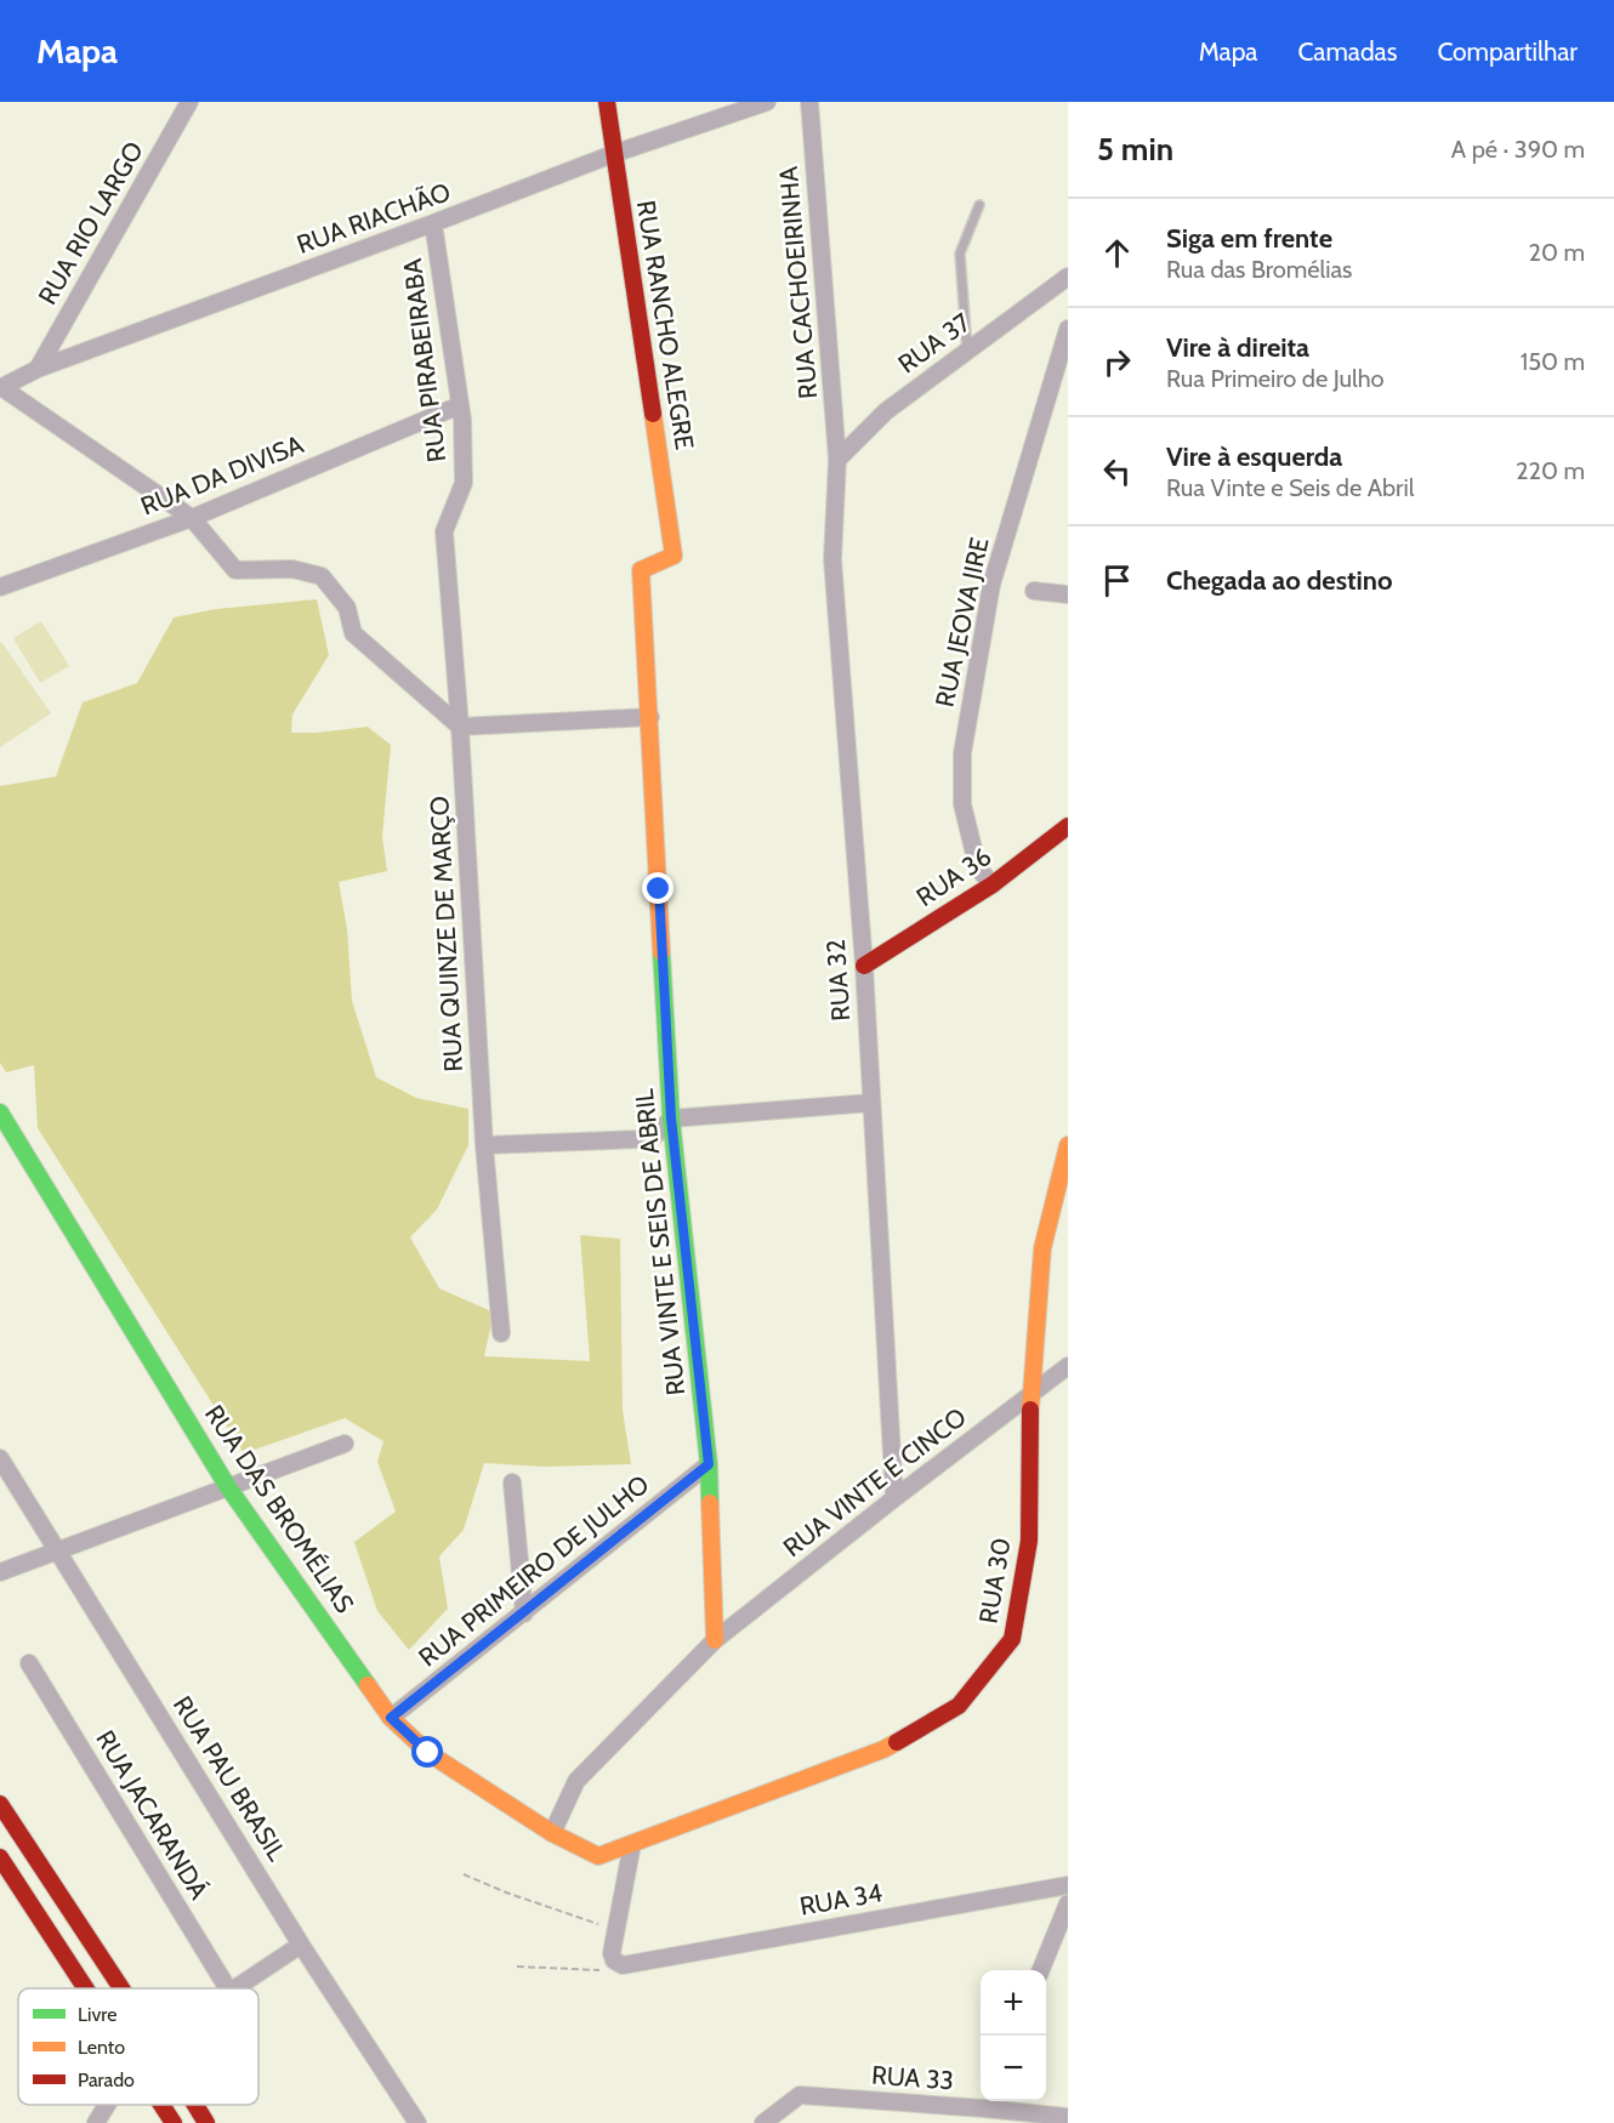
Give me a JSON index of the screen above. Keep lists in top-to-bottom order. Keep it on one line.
{"streets":{"street":["RUA RIACHÃO","RUA RIO LARGO","RUA CACHOEIRINHA","RUA RANCHO ALEGRE","RUA 37","RUA PIRABEIRABA","RUA DA DIVISA","RUA JEOVA JIRE","RUA 36","RUA QUINZE DE MARÇO","RUA 32","RUA VINTE E SEIS DE ABRIL","RUA VINTE E CINCO","RUA DAS BROMÉLIAS","RUA PRIMEIRO DE JULHO","RUA 30","RUA PAU BRASIL","RUA JACARANDÁ","RUA 34","RUA 33"]},"crossings":[["RUA RIACHÃO","RUA RIO LARGO"],["RUA RIACHÃO","RUA RANCHO ALEGRE"],["RUA RIACHÃO","RUA PIRABEIRABA"],["RUA CACHOEIRINHA","RUA 37"],["RUA CACHOEIRINHA","RUA 32"],["RUA RANCHO ALEGRE","RUA VINTE E SEIS DE ABRIL"],["RUA 37","RUA 32"],["RUA PIRABEIRABA","RUA DA DIVISA"],["RUA PIRABEIRABA","RUA QUINZE DE MARÇO"],["RUA JEOVA JIRE","RUA 36"],["RUA 36","RUA 32"],["RUA 32","RUA VINTE E CINCO"],["RUA VINTE E SEIS DE ABRIL","RUA VINTE E CINCO"],["RUA VINTE E SEIS DE ABRIL","RUA PRIMEIRO DE JULHO"],["RUA VINTE E CINCO","RUA DAS BROMÉLIAS"],["RUA VINTE E CINCO","RUA 30"],["RUA DAS BROMÉLIAS","RUA PRIMEIRO DE JULHO"],["RUA DAS BROMÉLIAS","RUA 30"]],"legend":["Livre","Lento","Parado"],"page":{"header":"Mapa","nav":["Mapa","Camadas","Compartilhar"],"heading":["5 min","A pé · 390 m"],"list":[["Siga em frente","Rua das Bromélias","20 m"],["Vire à direita","Rua Primeiro de Julho","150 m"],["Vire à esquerda","Rua Vinte e Seis de Abril","220 m"],"Chegada ao destino"],"map_buttons":["+","−"]}}
